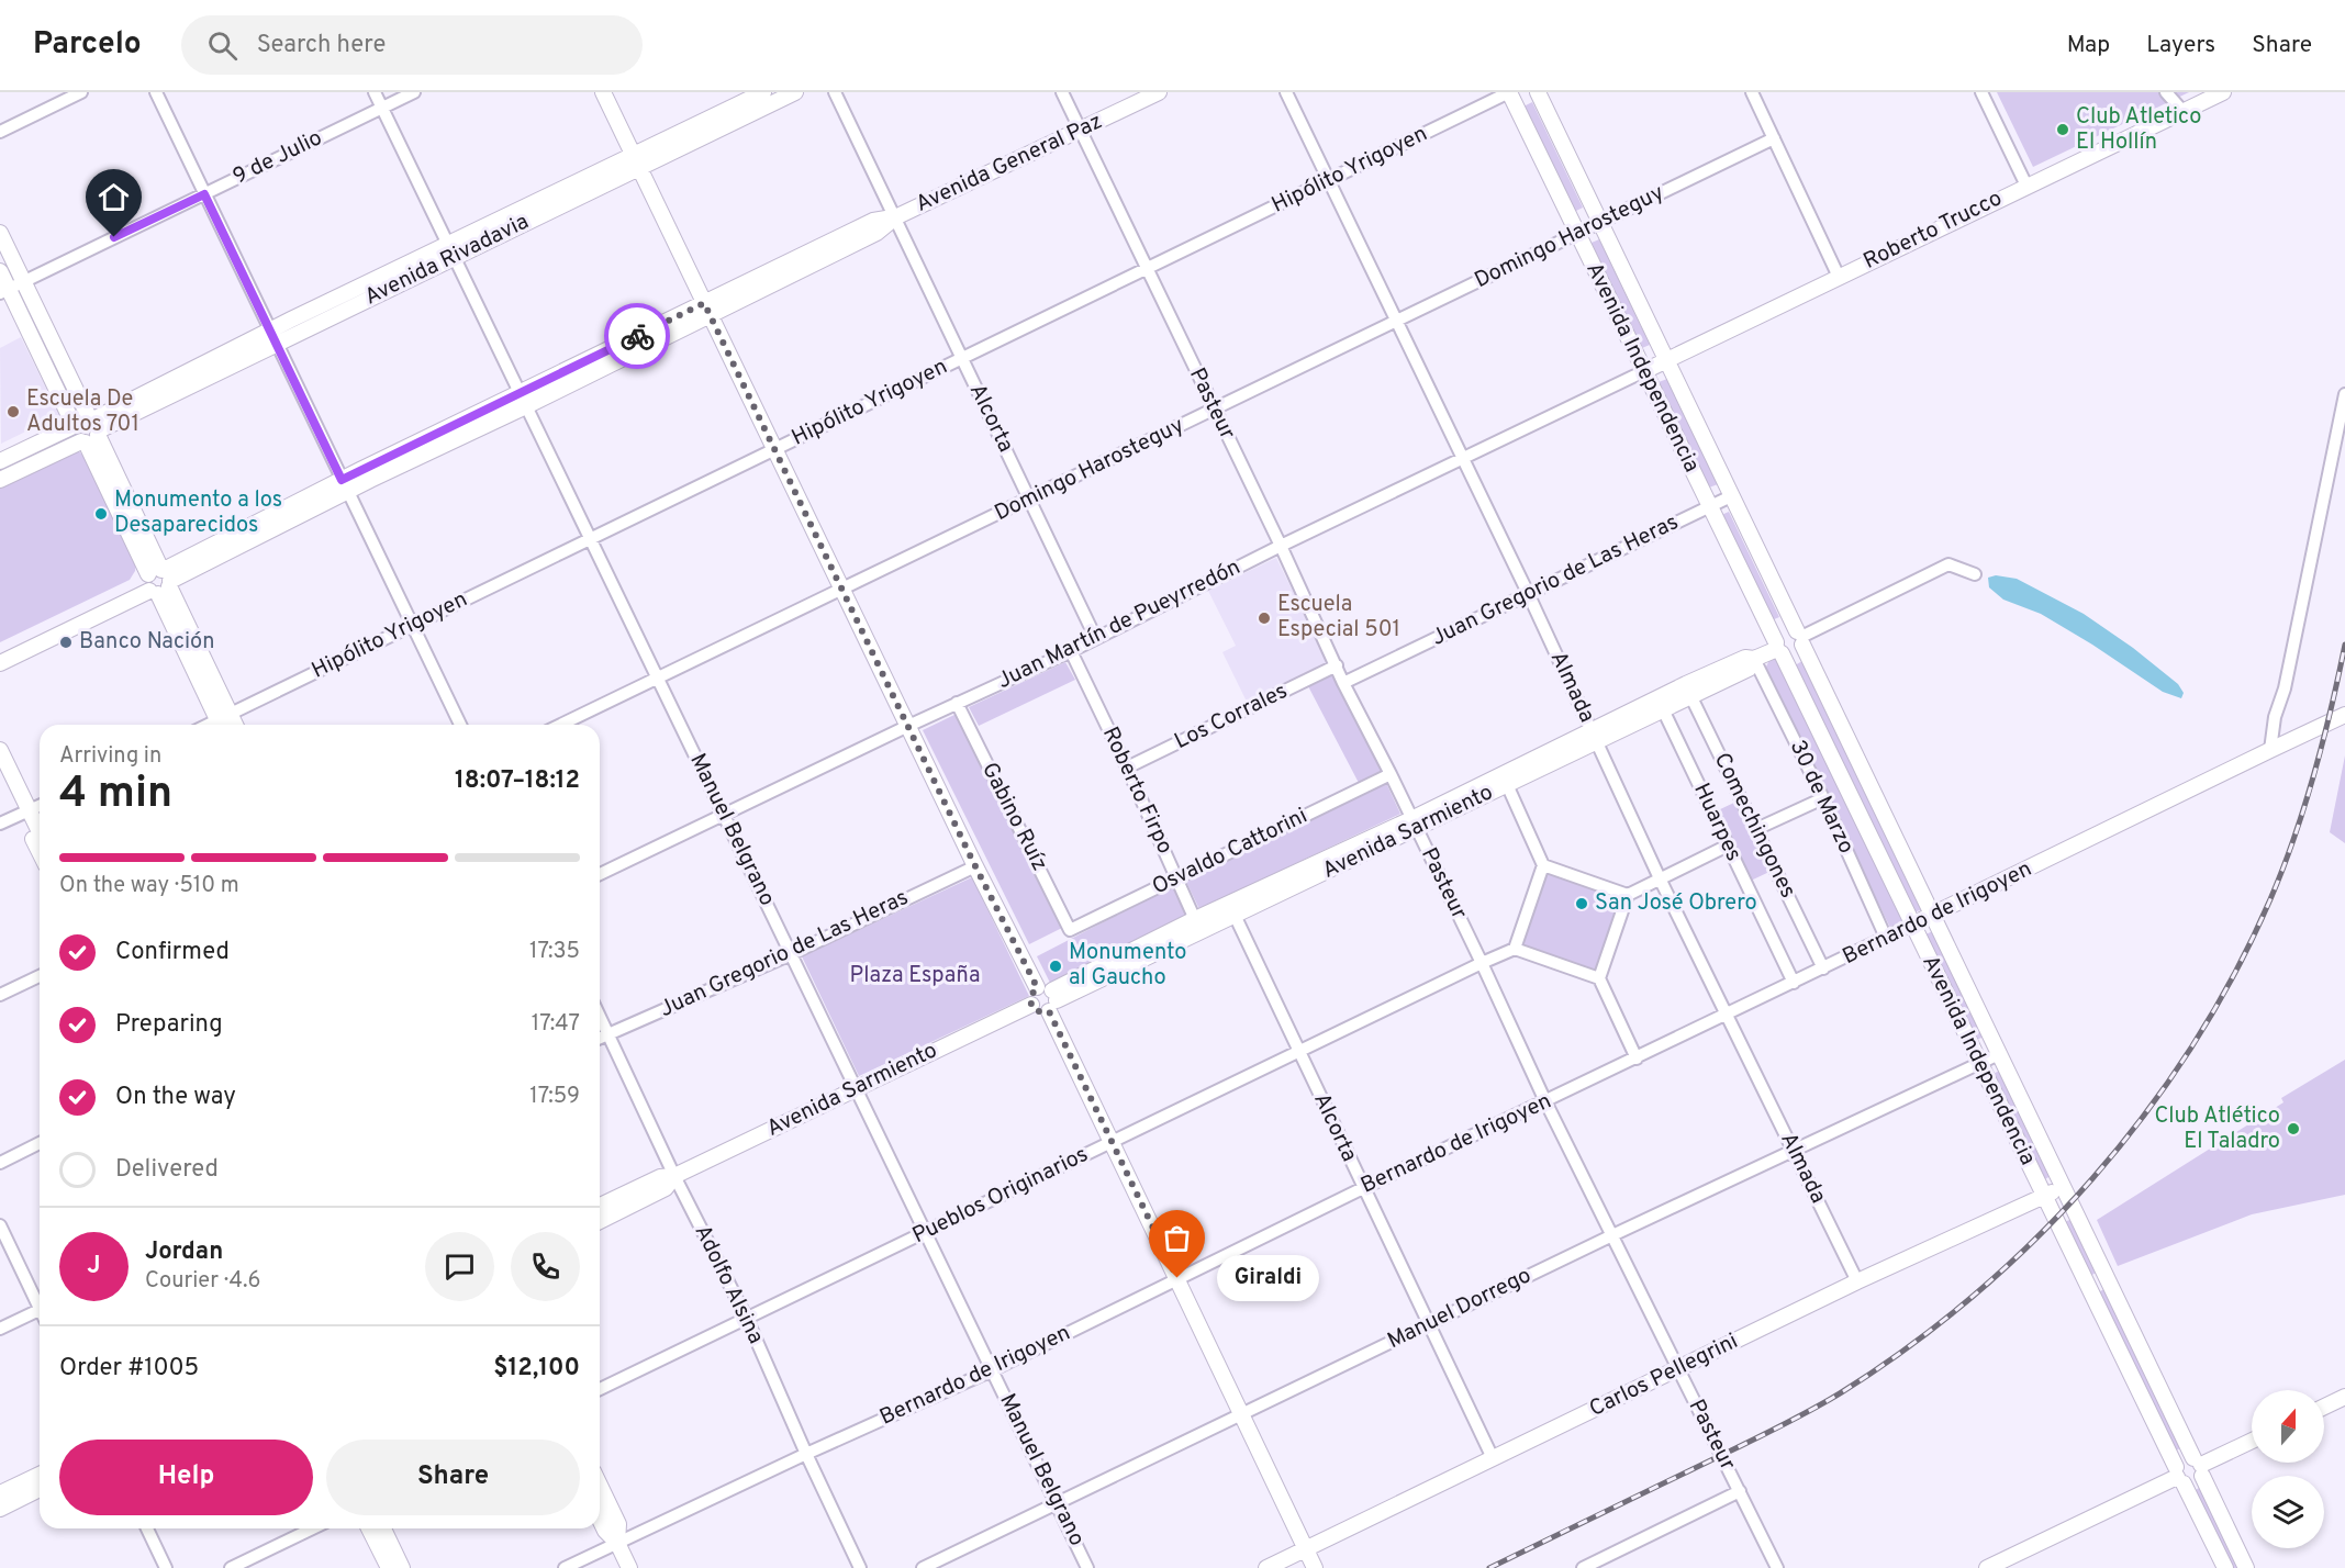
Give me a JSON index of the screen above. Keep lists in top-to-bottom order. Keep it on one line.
{"streets":{"main road":["Avenida General Paz","Roberto Trucco","Avenida Rivadavia","Avenida Independencia","Avenida Sarmiento","Bernardo de Irigoyen","Carlos Pellegrini"],"street":["9 de Julio","Hipólito Yrigoyen","Domingo Harosteguy","Pasteur","Alcorta","Juan Gregorio de Las Heras","Juan Martín de Pueyrredón","Almada","Los Corrales","Roberto Firpo","30 de Marzo","Gabino Ruíz","Huarpes","Comechingones","Manuel Belgrano","Osvaldo Cattorini","Pueblos Originarios","Adolfo Alsina","Manuel Dorrego"]},"crossings":[["9 de Julio","Manuel Belgrano"],["Avenida General Paz","Pasteur"],["Avenida General Paz","Alcorta"],["Avenida General Paz","Manuel Belgrano"],["Hipólito Yrigoyen","Avenida Independencia"],["Hipólito Yrigoyen","Pasteur"],["Hipólito Yrigoyen","Alcorta"],["Hipólito Yrigoyen","Almada"],["Hipólito Yrigoyen","Manuel Belgrano"],["Roberto Trucco","Avenida Independencia"],["Roberto Trucco","Juan Martín de Pueyrredón"],["Domingo Harosteguy","Avenida Independencia"],["Domingo Harosteguy","Pasteur"],["Domingo Harosteguy","Alcorta"],["Domingo Harosteguy","Almada"],["Domingo Harosteguy","Manuel Belgrano"],["Avenida Rivadavia","Manuel Belgrano"],["Avenida Independencia","Juan Gregorio de Las Heras"],["Avenida Independencia","Juan Martín de Pueyrredón"],["Avenida Independencia","Avenida Sarmiento"],["Avenida Independencia","Bernardo de Irigoyen"],["Avenida Independencia","Manuel Dorrego"],["Avenida Independencia","Carlos Pellegrini"],["Pasteur","Juan Gregorio de Las Heras"],["Pasteur","Juan Martín de Pueyrredón"],["Pasteur","Los Corrales"],["Pasteur","Avenida Sarmiento"],["Pasteur","Osvaldo Cattorini"],["Pasteur","Bernardo de Irigoyen"],["Pasteur","Pueblos Originarios"],["Pasteur","Manuel Dorrego"],["Pasteur","Carlos Pellegrini"],["Alcorta","Juan Martín de Pueyrredón"],["Alcorta","Avenida Sarmiento"],["Alcorta","Bernardo de Irigoyen"],["Alcorta","Pueblos Originarios"],["Alcorta","Manuel Dorrego"],["Alcorta","Carlos Pellegrini"],["Juan Gregorio de Las Heras","Almada"],["Juan Gregorio de Las Heras","Manuel Belgrano"],["Juan Gregorio de Las Heras","Adolfo Alsina"],["Juan Martín de Pueyrredón","Almada"],["Juan Martín de Pueyrredón","Roberto Firpo"],["Juan Martín de Pueyrredón","Gabino Ruíz"],["Juan Martín de Pueyrredón","Manuel Belgrano"],["Almada","Avenida Sarmiento"],["Almada","Bernardo de Irigoyen"],["Almada","Manuel Dorrego"],["Almada","Carlos Pellegrini"],["Los Corrales","Roberto Firpo"],["Roberto Firpo","Avenida Sarmiento"],["Roberto Firpo","Osvaldo Cattorini"],["30 de Marzo","Avenida Sarmiento"],["30 de Marzo","Bernardo de Irigoyen"],["Gabino Ruíz","Osvaldo Cattorini"],["Huarpes","Avenida Sarmiento"],["Huarpes","Bernardo de Irigoyen"],["Comechingones","Avenida Sarmiento"],["Comechingones","Bernardo de Irigoyen"],["Manuel Belgrano","Avenida Sarmiento"],["Manuel Belgrano","Bernardo de Irigoyen"],["Manuel Belgrano","Pueblos Originarios"],["Manuel Belgrano","Manuel Dorrego"],["Avenida Sarmiento","Adolfo Alsina"],["Bernardo de Irigoyen","Adolfo Alsina"],["Pueblos Originarios","Adolfo Alsina"]],"parks":["Plaza España"],"places":["Club Atletico El Hollín","Escuela De Adultos 701","Monumento a los Desaparecidos","Escuela Especial 501","Banco Nación","San José Obrero","Monumento al Gaucho","Club Atlético El Taladro","Giraldi"],"north":"top","page":{"header":"Parcelo","search":"Search here","nav":["Map","Layers","Share"],"heading":["4 min","Arriving in","18:07–18:12"],"panel":["Jordan","Courier · 4.6","Order #1005","$12,100"],"bar":"On the way · 510 m","list":[["Confirmed","17:35"],["Preparing","17:47"],["On the way","17:59"],"Delivered"],"round":"J","bubble":"Giraldi","buttons":["Help","Share"]}}
